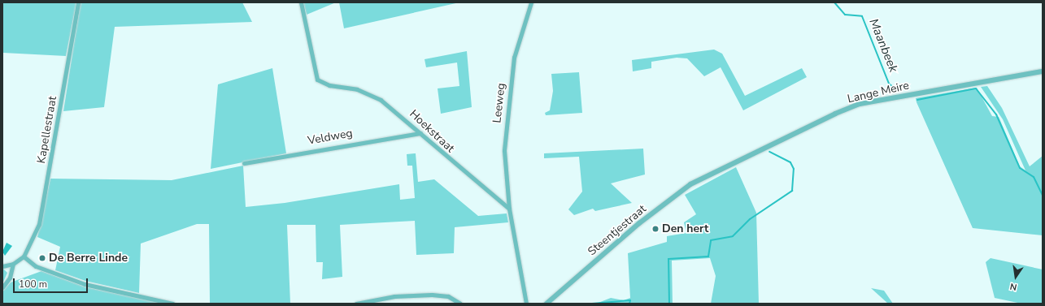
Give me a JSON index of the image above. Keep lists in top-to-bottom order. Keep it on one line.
{"streets":{"street":["Lange Meire","Leeweg","Kapellestraat","Hoekstraat","Veldweg","Steentjestraat"]},"crossings":[["Lange Meire","Steentjestraat"],["Leeweg","Hoekstraat"],["Hoekstraat","Veldweg"]],"water":["Maanbeek"],"places":["Den hert","De Berre Linde"],"scale_bar":"100 m","north":"bottom"}
